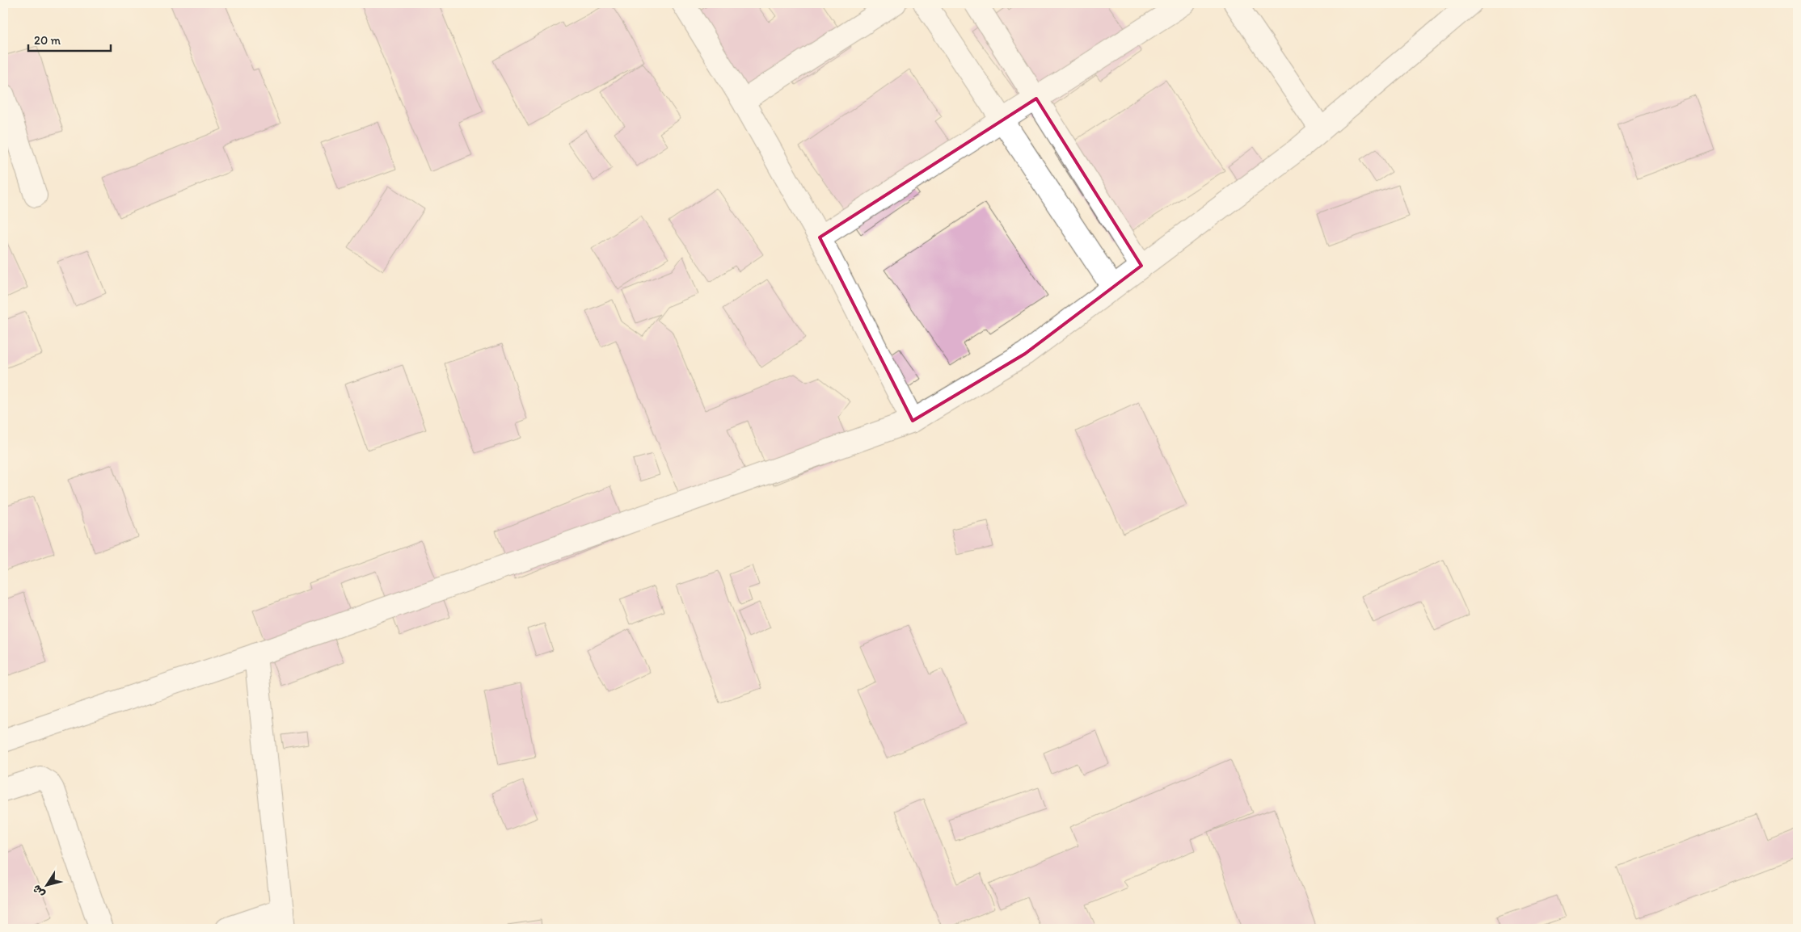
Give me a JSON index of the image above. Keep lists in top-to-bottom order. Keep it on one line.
{"scale_bar":"20 m","north":"bottom left"}
